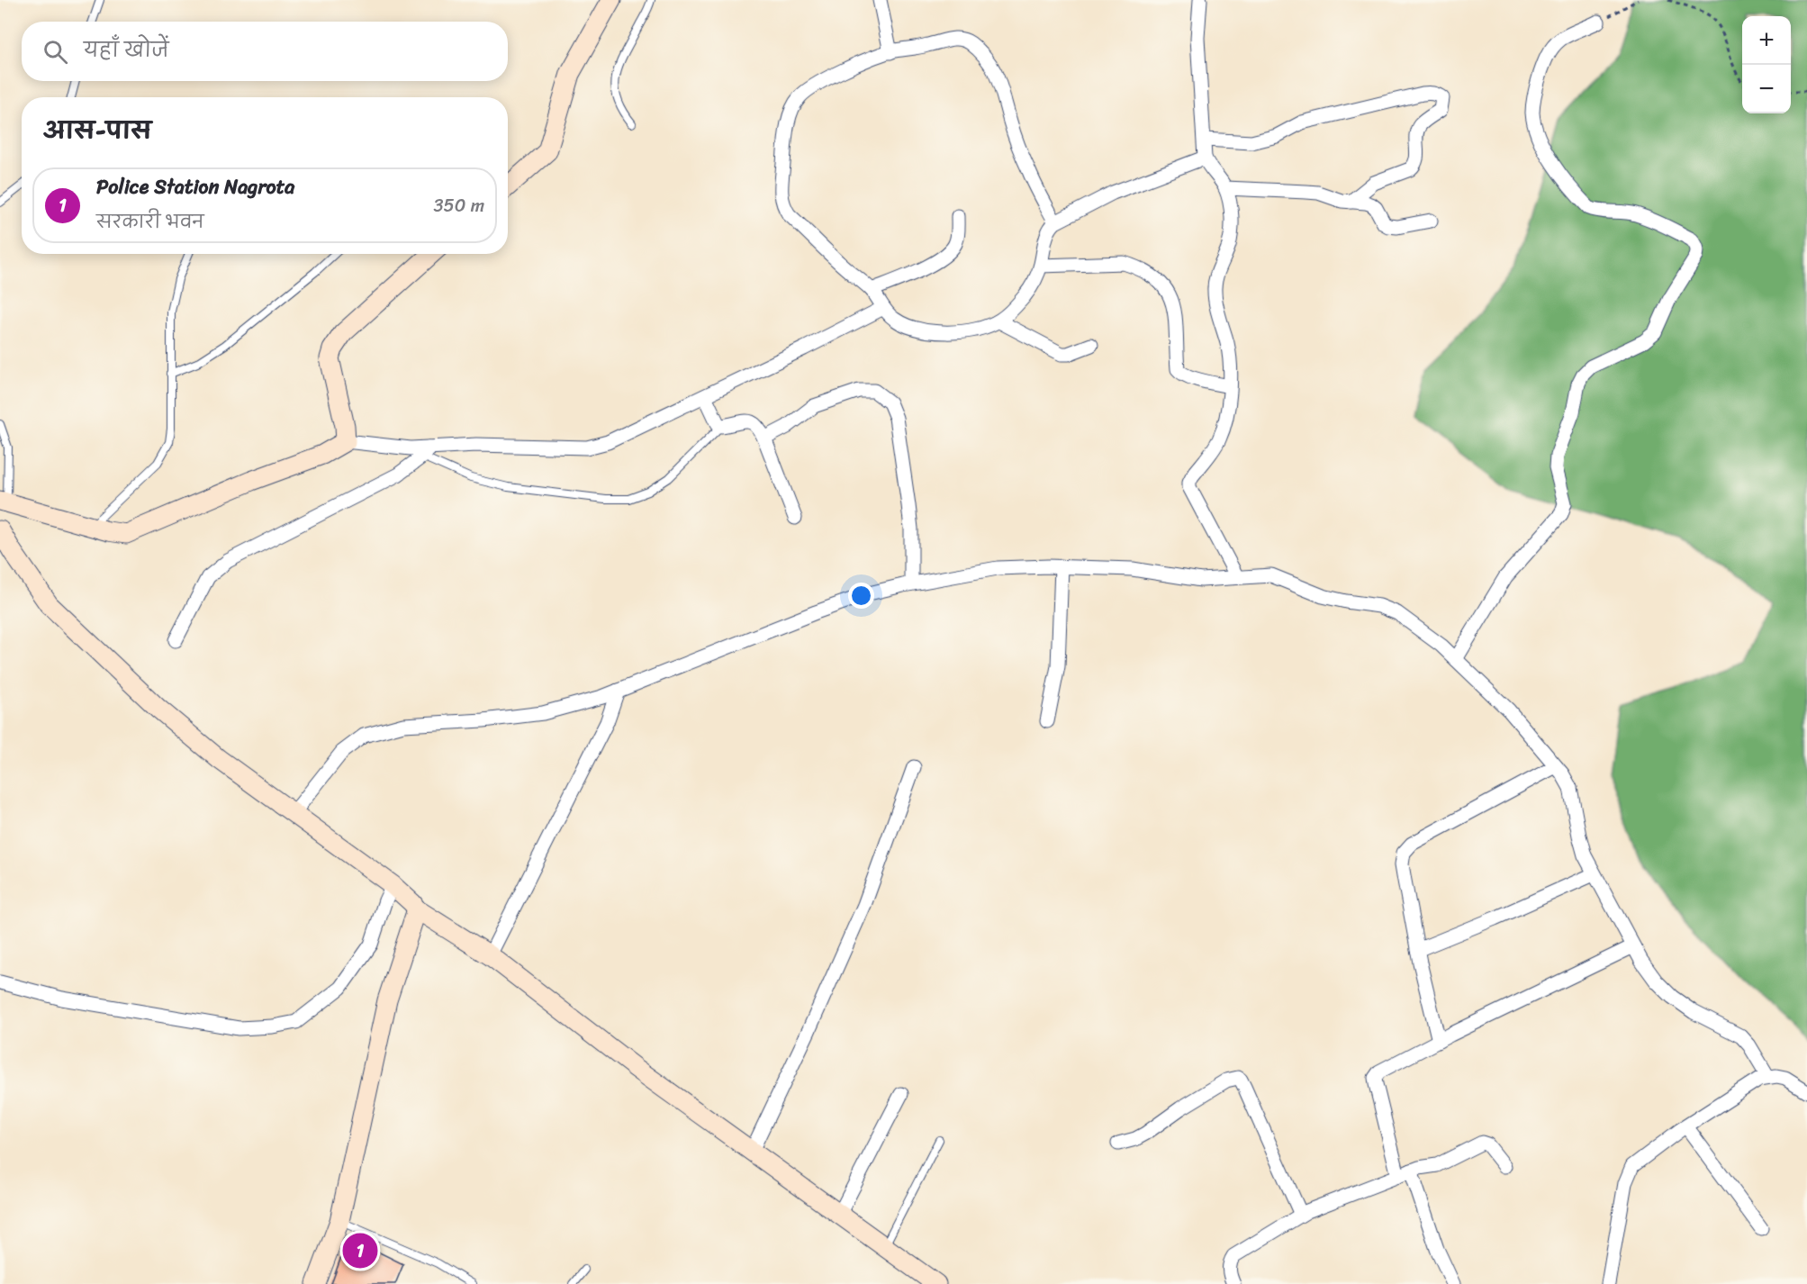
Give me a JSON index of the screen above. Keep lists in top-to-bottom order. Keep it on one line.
{"page":{"map_buttons":["+","−"],"search":"यहाँ खोजें","heading":"आस-पास","list":[{"mark":"1","name":"Police Station Nagrota","note":"सरकारी भवन","value":"350 m"}],"pins":"1"}}
